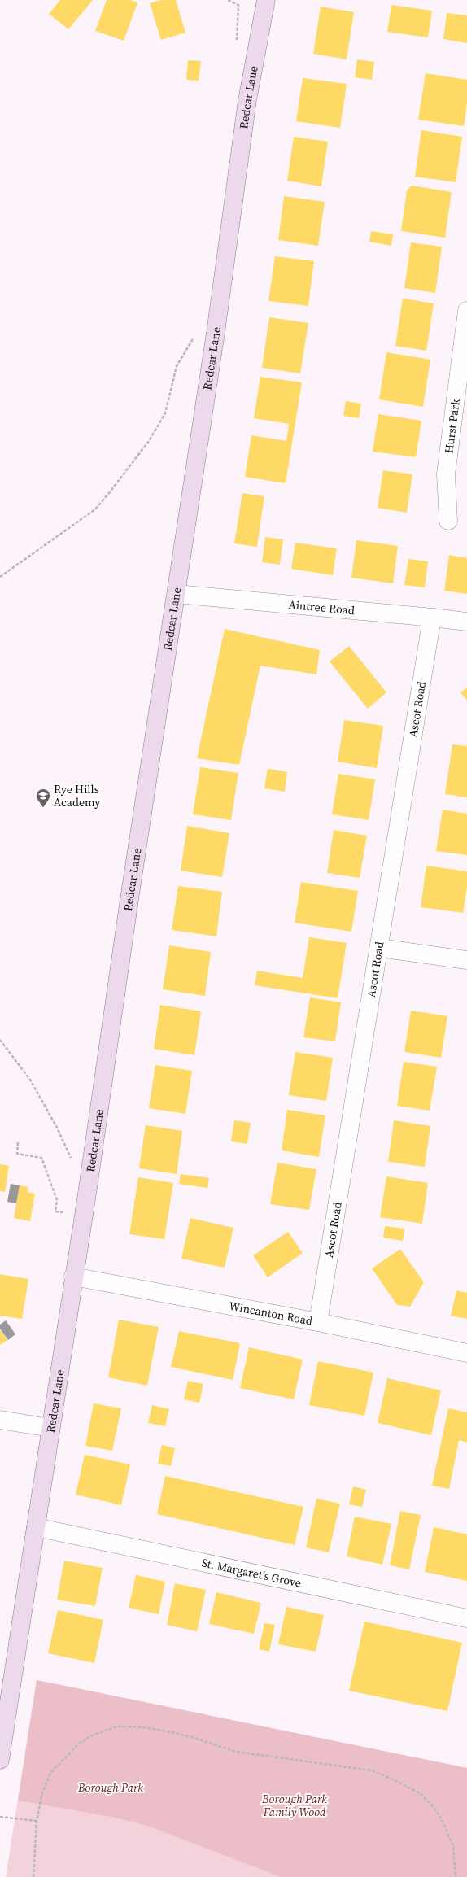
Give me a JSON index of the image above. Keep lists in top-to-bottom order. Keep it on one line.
{"streets":{"main road":["Redcar Lane"],"street":["Hurst Park","Aintree Road","Ascot Road","Wincanton Road","St. Margaret's Grove"]},"crossings":[["Redcar Lane","Aintree Road"],["Redcar Lane","Wincanton Road"],["Redcar Lane","St. Margaret's Grove"],["Aintree Road","Ascot Road"],["Ascot Road","Wincanton Road"]],"parks":["Borough Park","Borough Park Family Wood"],"places":{"school or university":["Rye Hills Academy"]}}
